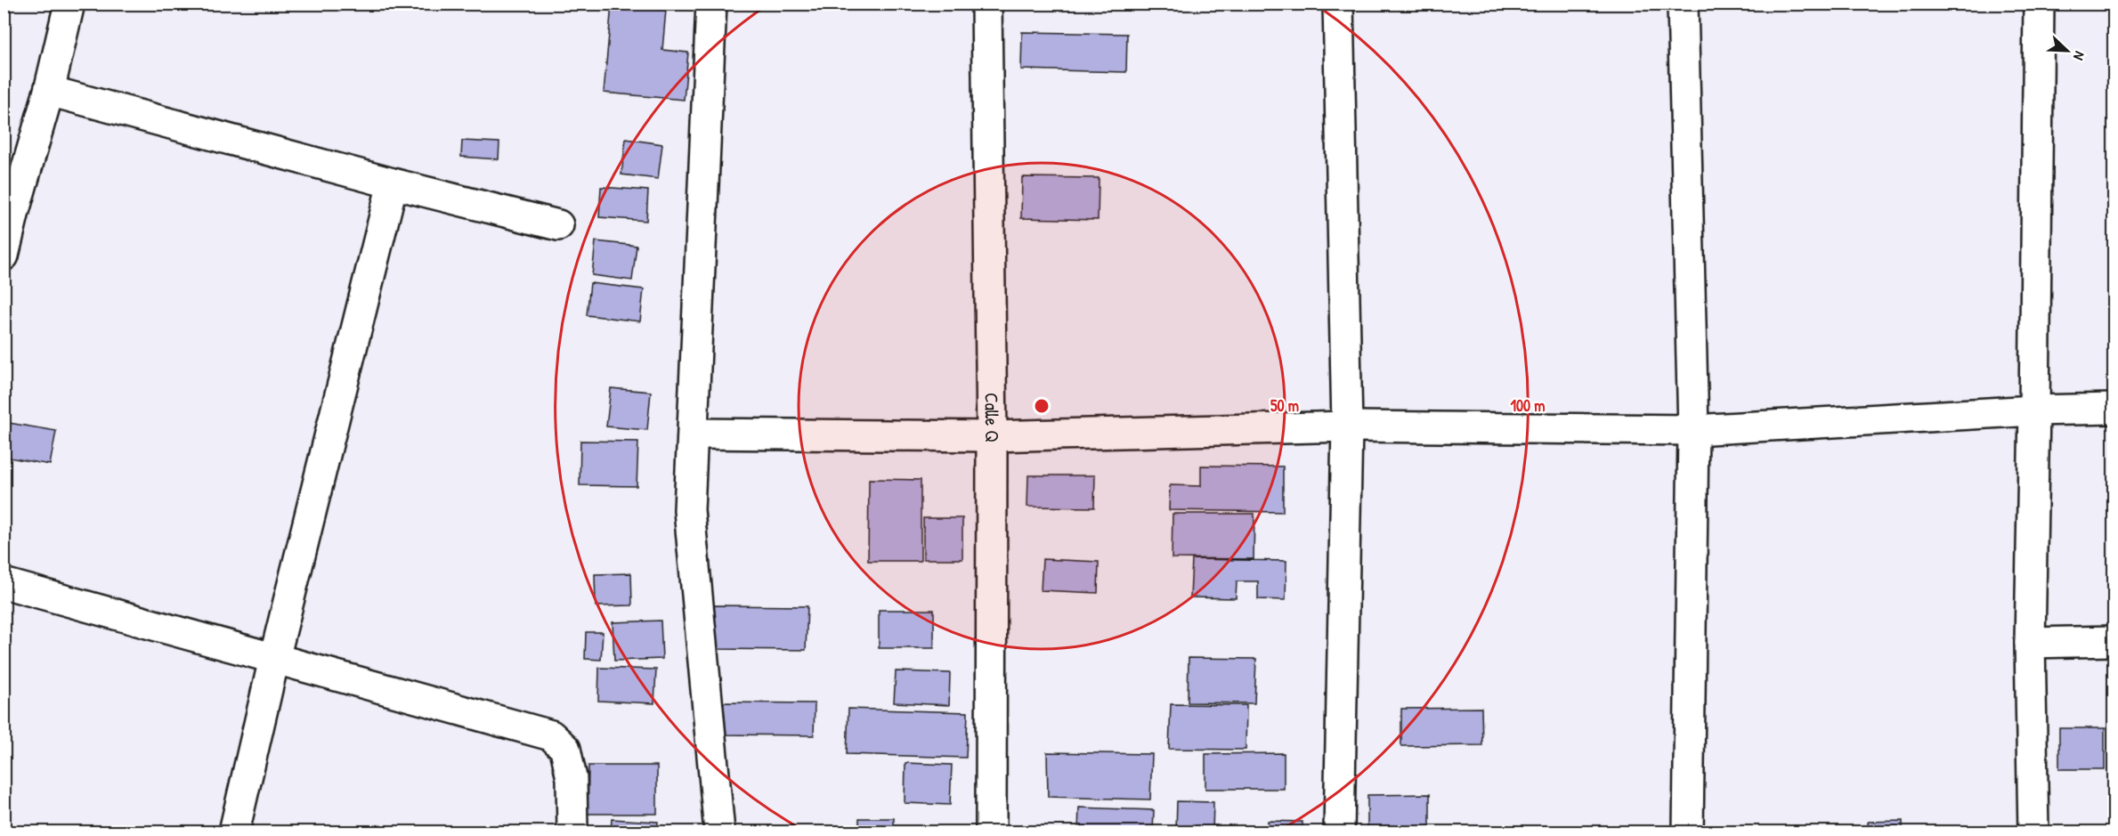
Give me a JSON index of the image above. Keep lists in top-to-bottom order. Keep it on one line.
{"streets":{"street":["Calle Q"]},"north":"bottom right","rings":["50 m","100 m"]}
